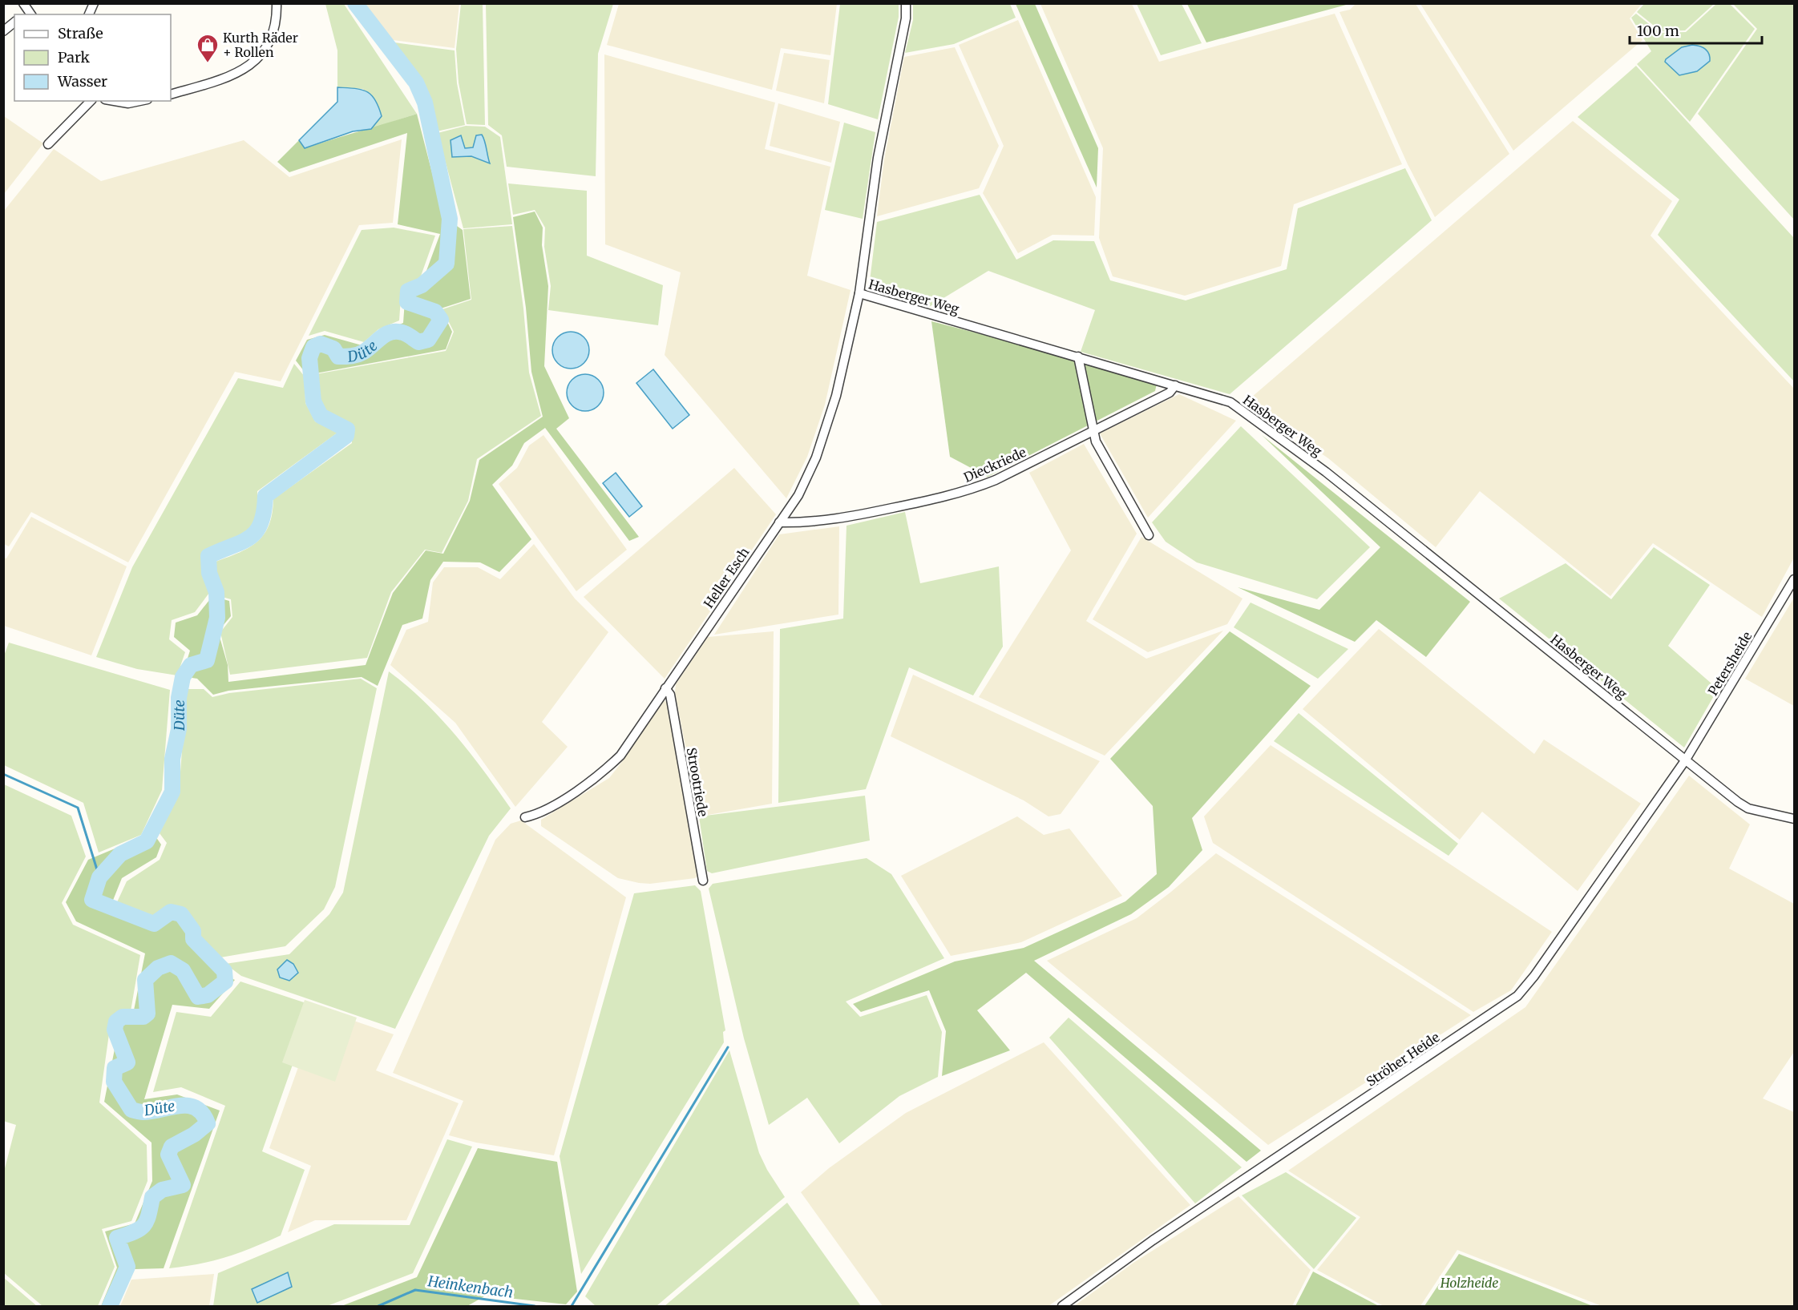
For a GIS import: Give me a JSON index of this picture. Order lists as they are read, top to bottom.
{
  "streets": {
    "street": [
      "Hasberger Weg",
      "Dieckriede",
      "Heller Esch",
      "Petersheide",
      "Strootriede",
      "Ströher Heide"
    ]
  },
  "crossings": [
    ["Hasberger Weg", "Dieckriede"],
    ["Hasberger Weg", "Heller Esch"],
    ["Hasberger Weg", "Petersheide"],
    ["Hasberger Weg", "Ströher Heide"],
    ["Dieckriede", "Heller Esch"],
    ["Heller Esch", "Strootriede"],
    ["Petersheide", "Ströher Heide"]
  ],
  "water": ["Düte", "Heinkenbach"],
  "parks": ["Holzheide"],
  "places": {
    "shop": ["Kurth Räder + Rollen"]
  },
  "legend": ["Straße", "Park", "Wasser"],
  "scale_bar": "100 m"
}
